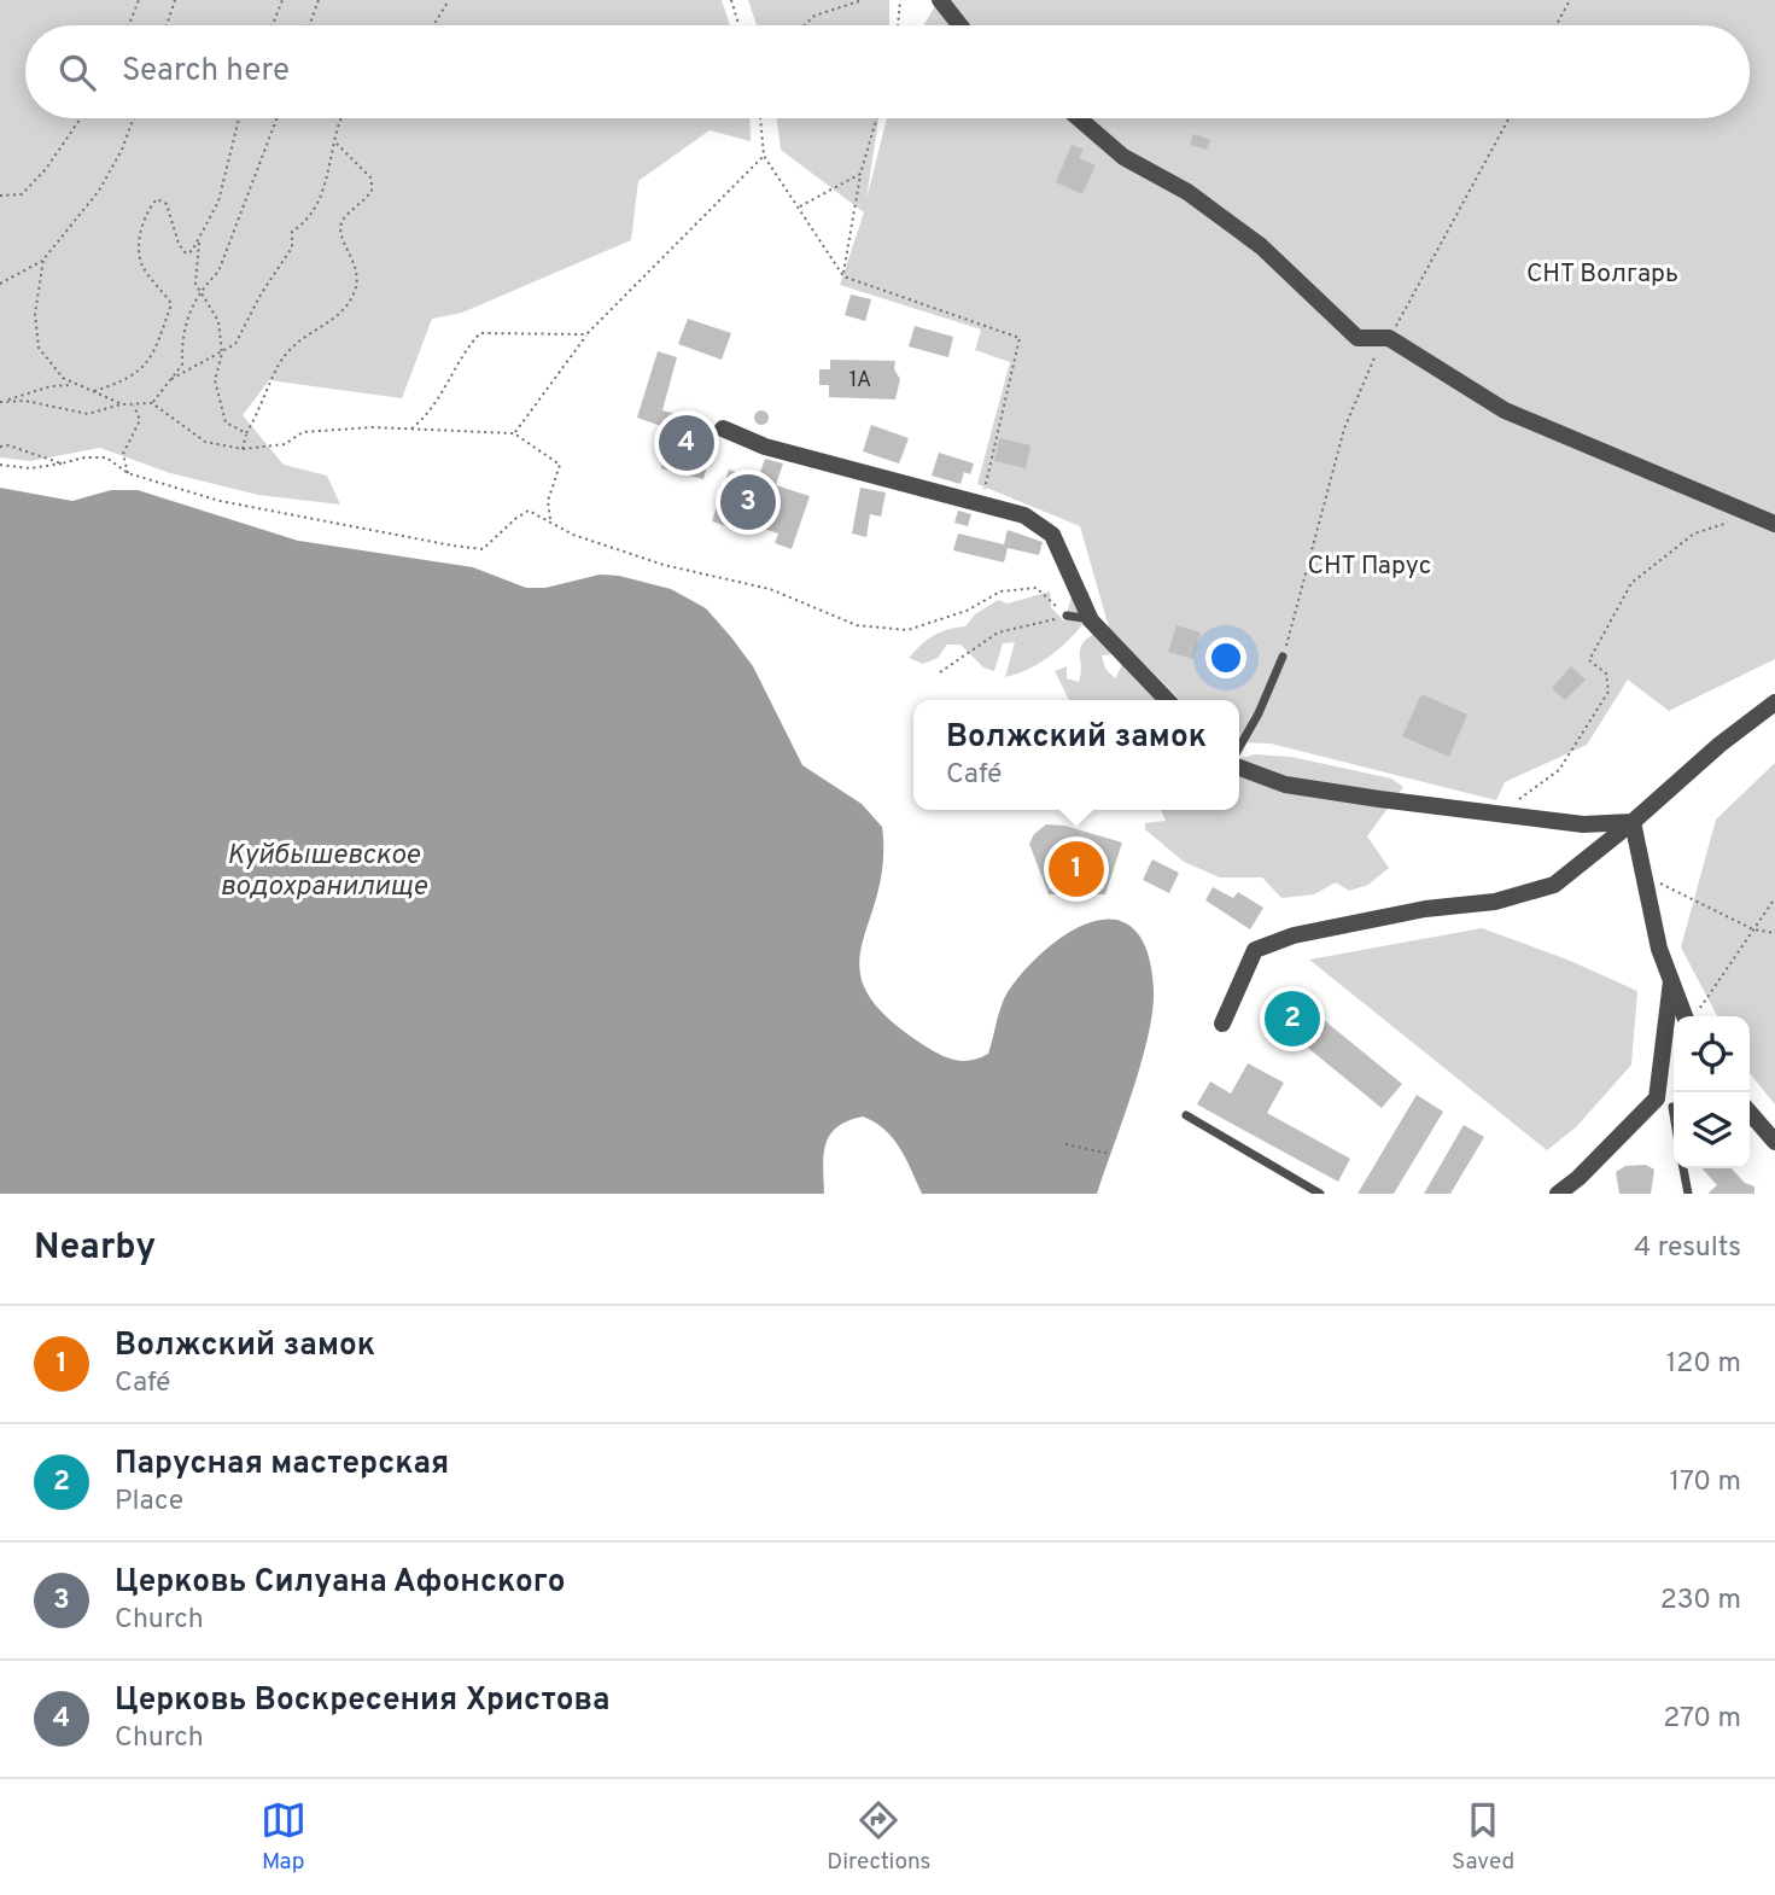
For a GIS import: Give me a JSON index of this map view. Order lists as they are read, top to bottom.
{
  "water": ["Куйбышевское водохранилище"],
  "parks": ["СНТ Волгарь", "СНТ Парус"],
  "house_numbers": ["1А"],
  "page": {
    "search": "Search here",
    "pins": [
      "4",
      "3",
      "1",
      "2"
    ],
    "popup": ["Волжский замок", "Café"],
    "heading": ["Nearby", "4 results"],
    "list": [
      {
        "mark": "1",
        "name": "Волжский замок",
        "note": "Café",
        "value": "120 m"
      },
      {
        "mark": "2",
        "name": "Парусная мастерская",
        "note": "Place",
        "value": "170 m"
      },
      {
        "mark": "3",
        "name": "Церковь Силуана Афонского",
        "note": "Church",
        "value": "230 m"
      },
      {
        "mark": "4",
        "name": "Церковь Воскресения Христова",
        "note": "Church",
        "value": "270 m"
      }
    ],
    "nav": ["Map", "Directions", "Saved"]
  }
}
